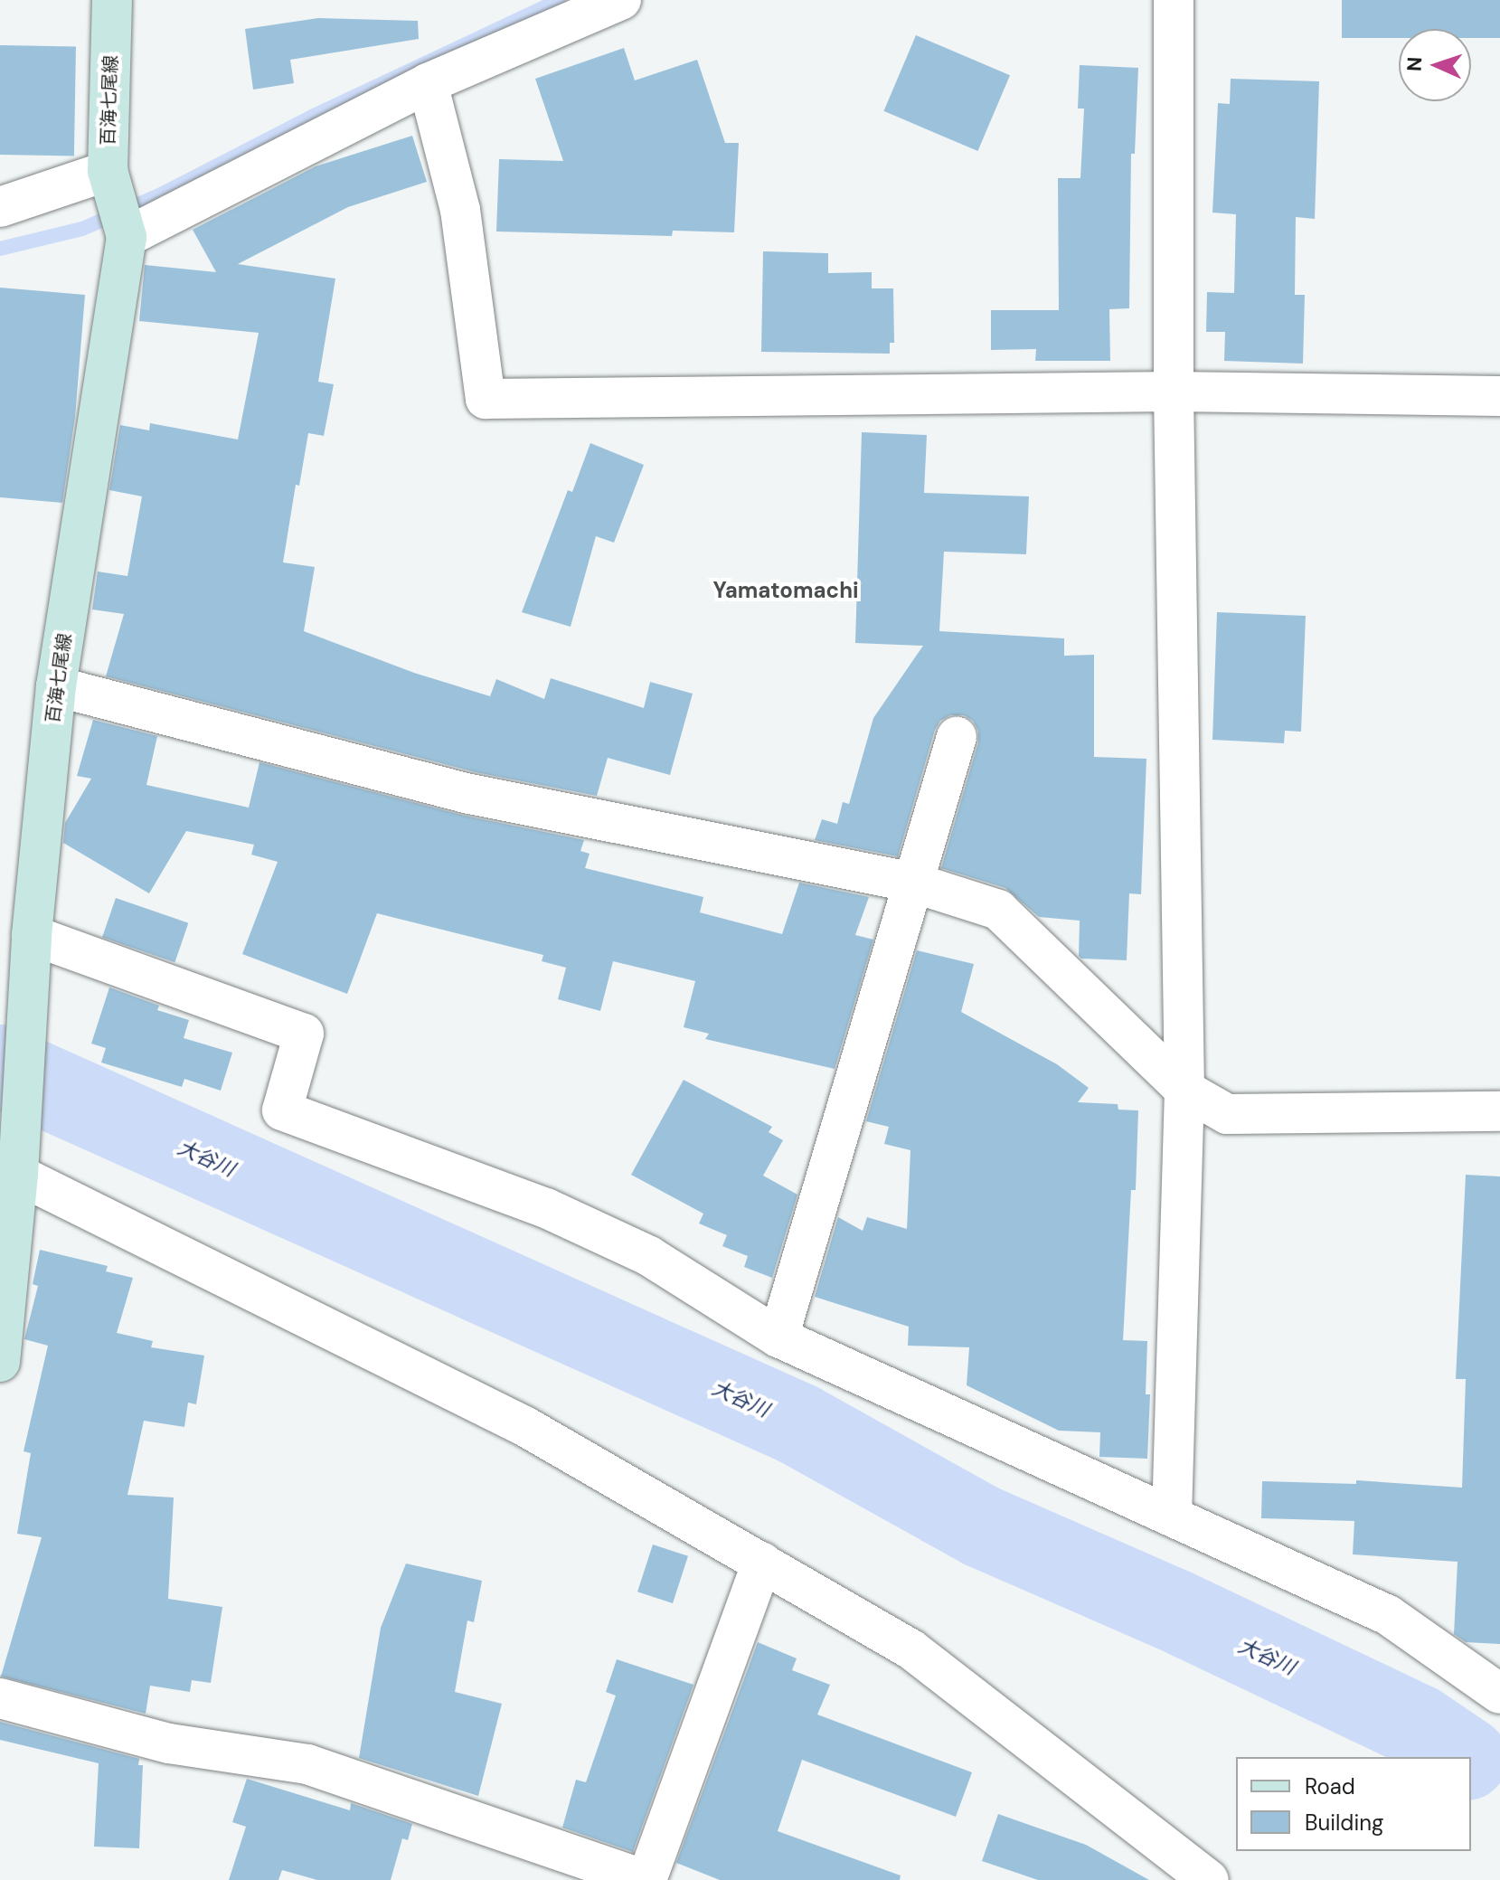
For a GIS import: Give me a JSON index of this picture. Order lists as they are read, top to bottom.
{
  "streets": {
    "main road": ["百海七尾線"]
  },
  "districts": ["Yamatomachi"],
  "water": ["大谷川"],
  "legend": ["Road", "Building"],
  "north": "left"
}
